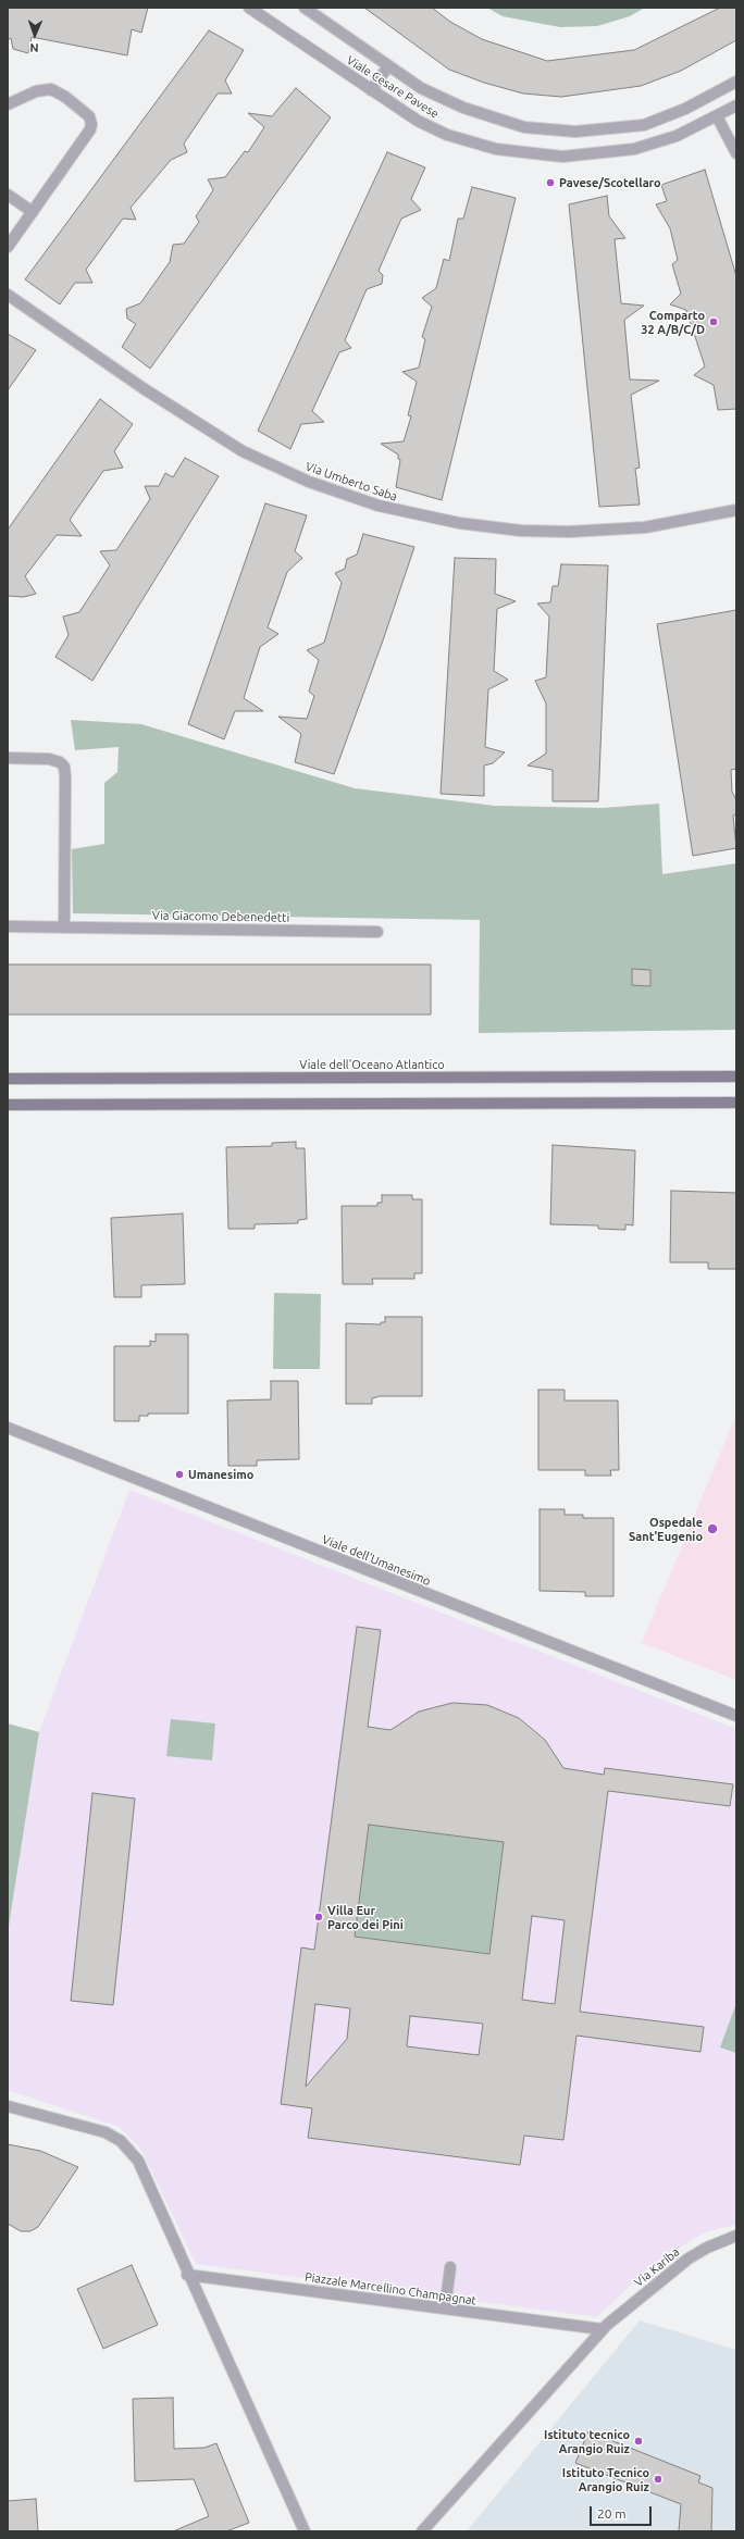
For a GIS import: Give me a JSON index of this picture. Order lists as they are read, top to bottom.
{
  "streets": {
    "main road": ["Viale dell'Oceano Atlantico"],
    "street": [
      "Viale Cesare Pavese",
      "Via Umberto Saba",
      "Via Giacomo Debenedetti",
      "Viale dell'Umanesimo",
      "Via Kariba",
      "Piazzale Marcellino Champagnat"
    ]
  },
  "crossings": [
    ["Via Kariba", "Piazzale Marcellino Champagnat"]
  ],
  "places": [
    "Pavese/Scotellaro",
    "Comparto 32 A/B/C/D",
    "Umanesimo",
    "Ospedale Sant'Eugenio",
    "Villa Eur Parco dei Pini",
    "Istituto tecnico Arangio Ruiz",
    "Istituto Tecnico Arangio Ruiz"
  ],
  "scale_bar": "20 m",
  "north": "bottom"
}
